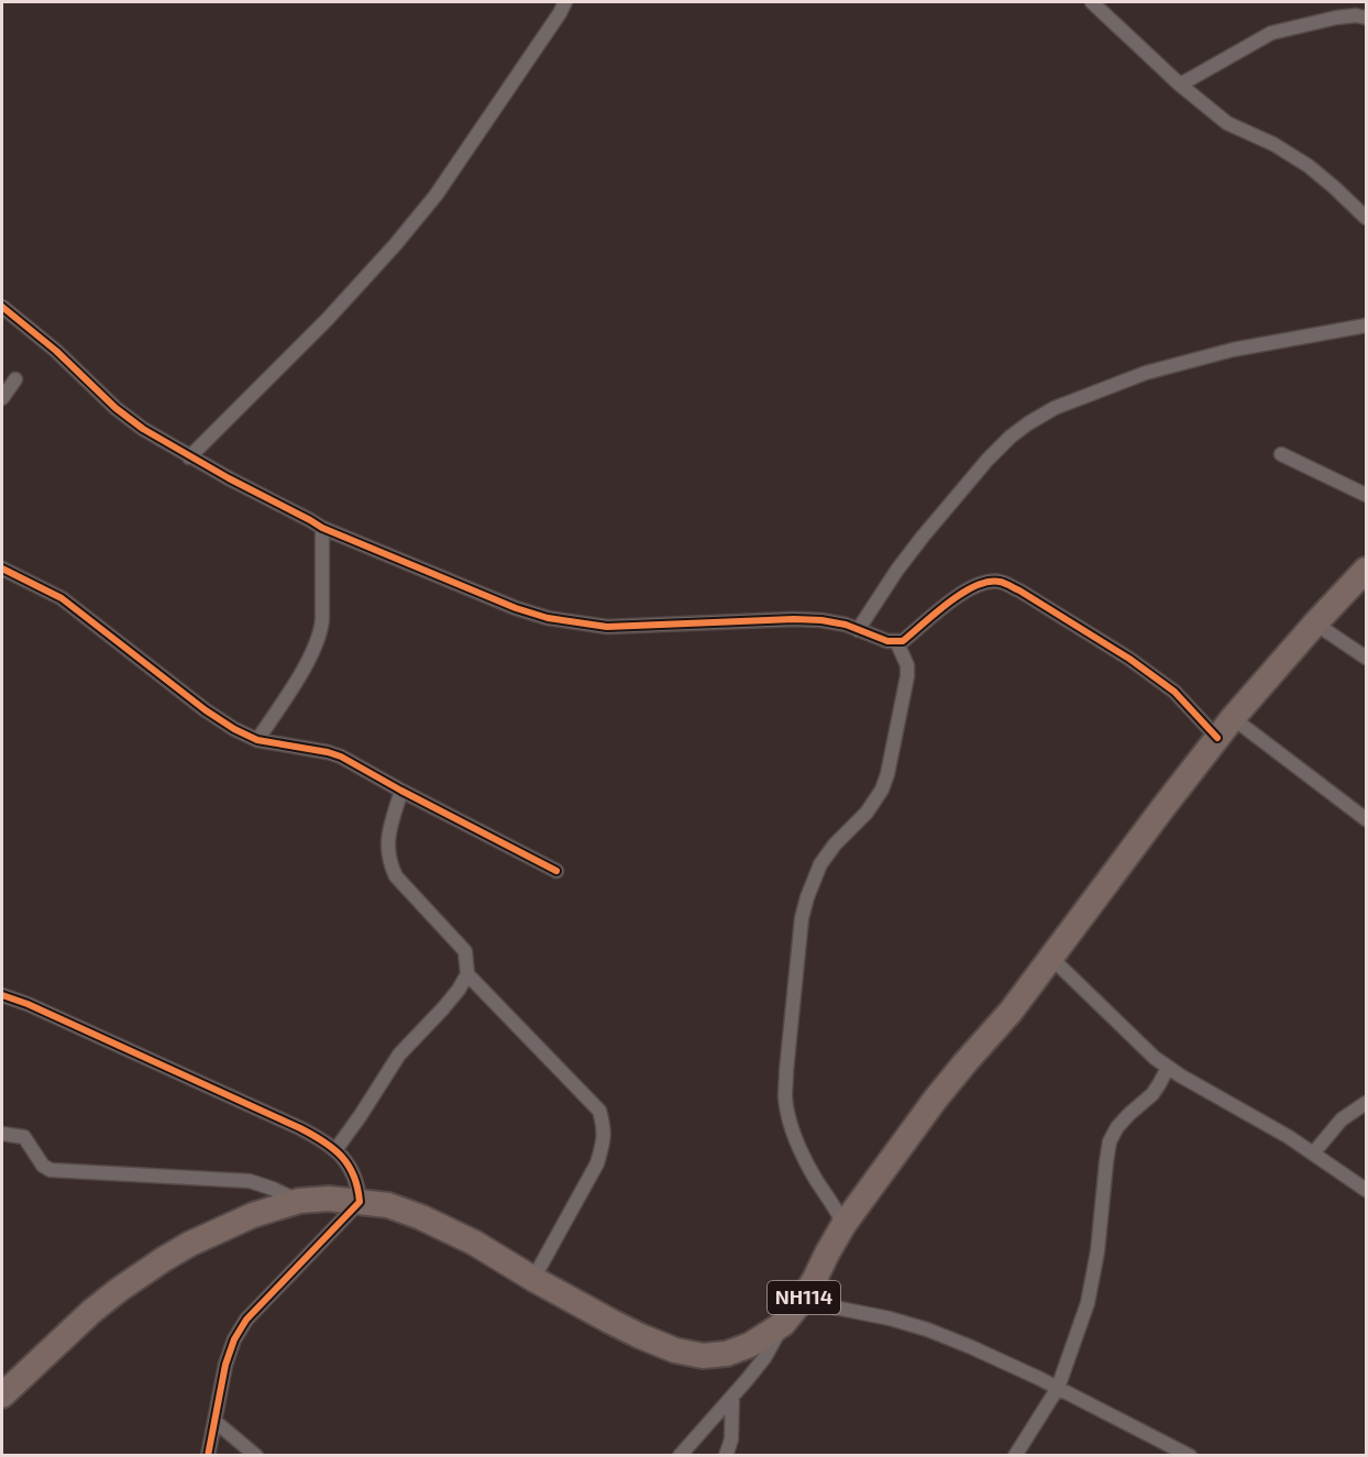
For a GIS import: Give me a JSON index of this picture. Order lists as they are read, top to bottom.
{
  "streets": {
    "highway": ["NH114"]
  }
}
